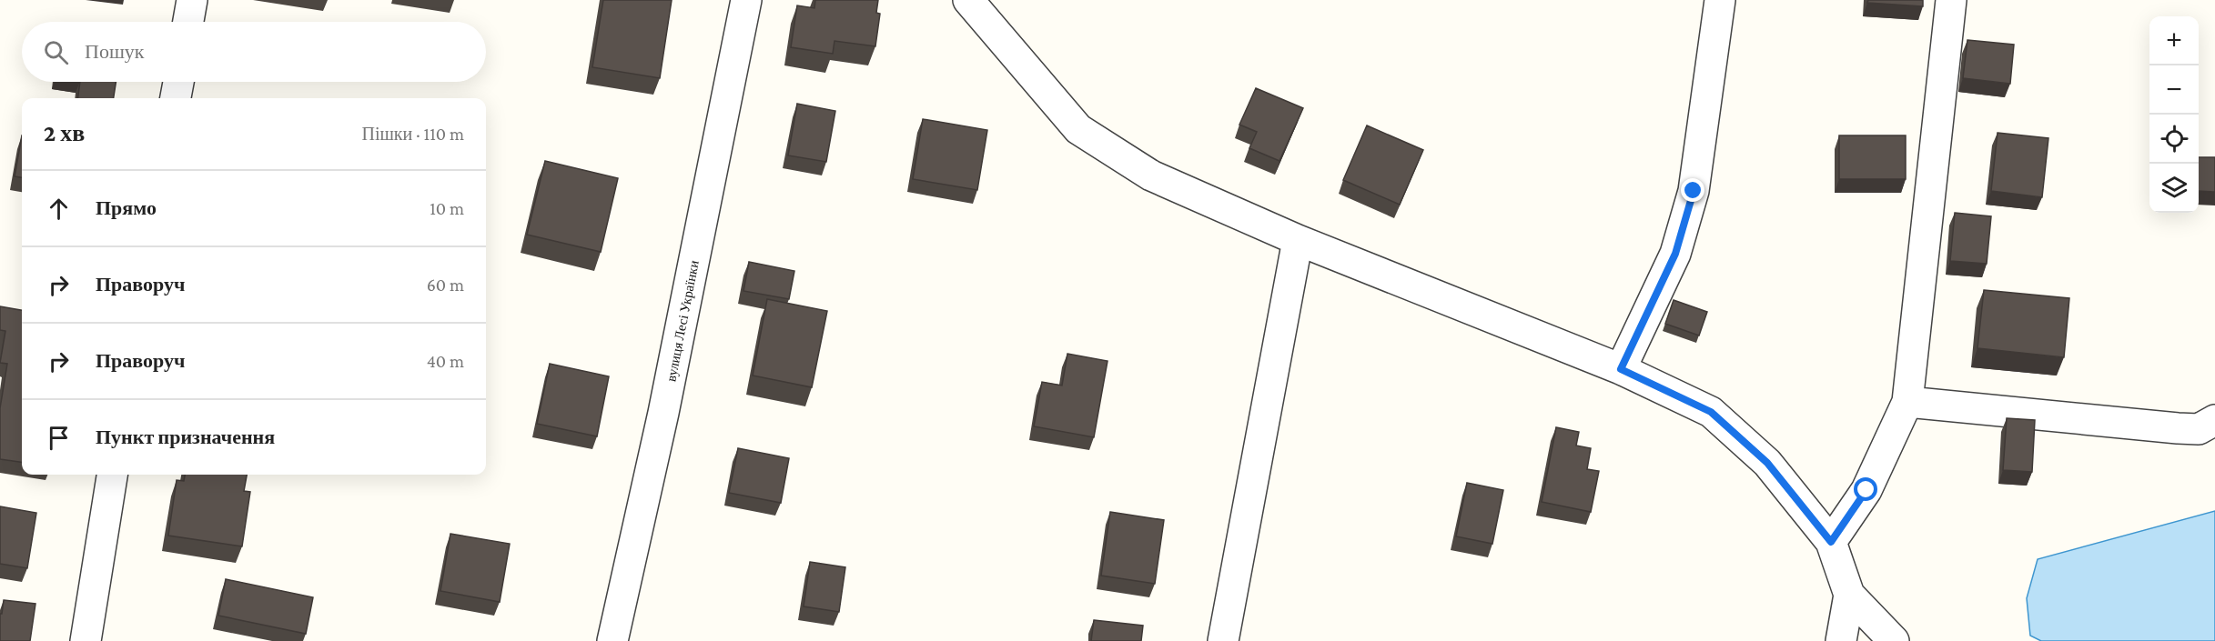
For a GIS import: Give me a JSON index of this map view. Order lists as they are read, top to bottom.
{
  "streets": {
    "street": ["вулиця Лесі Українки"]
  },
  "page": {
    "map_buttons": ["+", "−"],
    "search": "Пошук",
    "heading": ["2 хв", "Пішки · 110 m"],
    "list": [
      ["Прямо", "10 m"],
      ["Праворуч", "60 m"],
      ["Праворуч", "40 m"],
      "Пункт призначення"
    ]
  }
}
